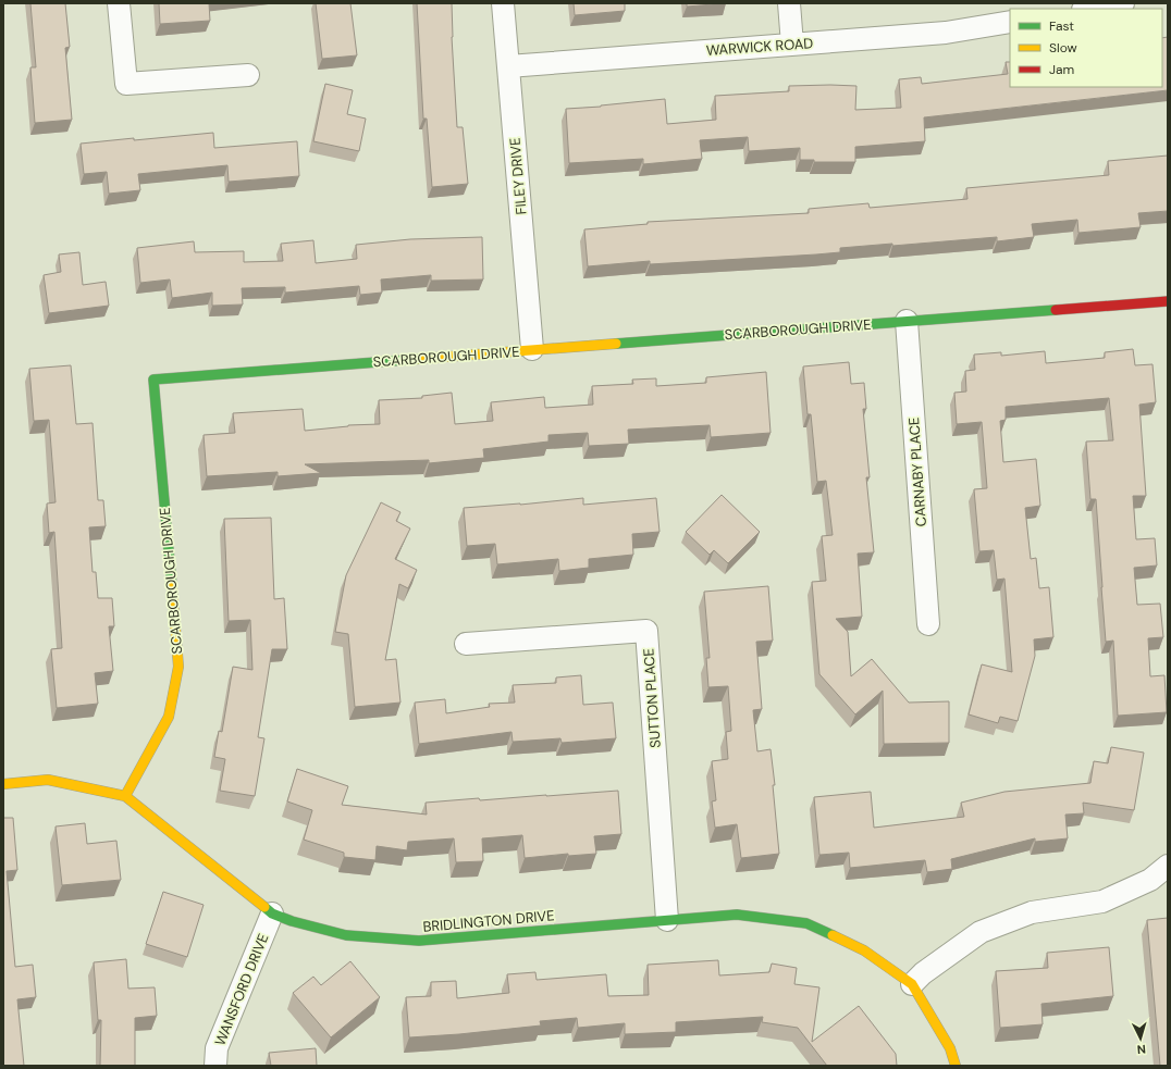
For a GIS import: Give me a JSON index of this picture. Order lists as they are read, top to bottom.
{
  "streets": {
    "street": [
      "WARWICK ROAD",
      "FILEY DRIVE",
      "SCARBOROUGH DRIVE",
      "CARNABY PLACE",
      "SUTTON PLACE",
      "BRIDLINGTON DRIVE",
      "WANSFORD DRIVE"
    ]
  },
  "crossings": [
    ["WARWICK ROAD", "FILEY DRIVE"],
    ["FILEY DRIVE", "SCARBOROUGH DRIVE"],
    ["SCARBOROUGH DRIVE", "CARNABY PLACE"],
    ["SCARBOROUGH DRIVE", "BRIDLINGTON DRIVE"],
    ["SUTTON PLACE", "BRIDLINGTON DRIVE"],
    ["BRIDLINGTON DRIVE", "WANSFORD DRIVE"]
  ],
  "legend": ["Fast", "Slow", "Jam"],
  "north": "bottom"
}
